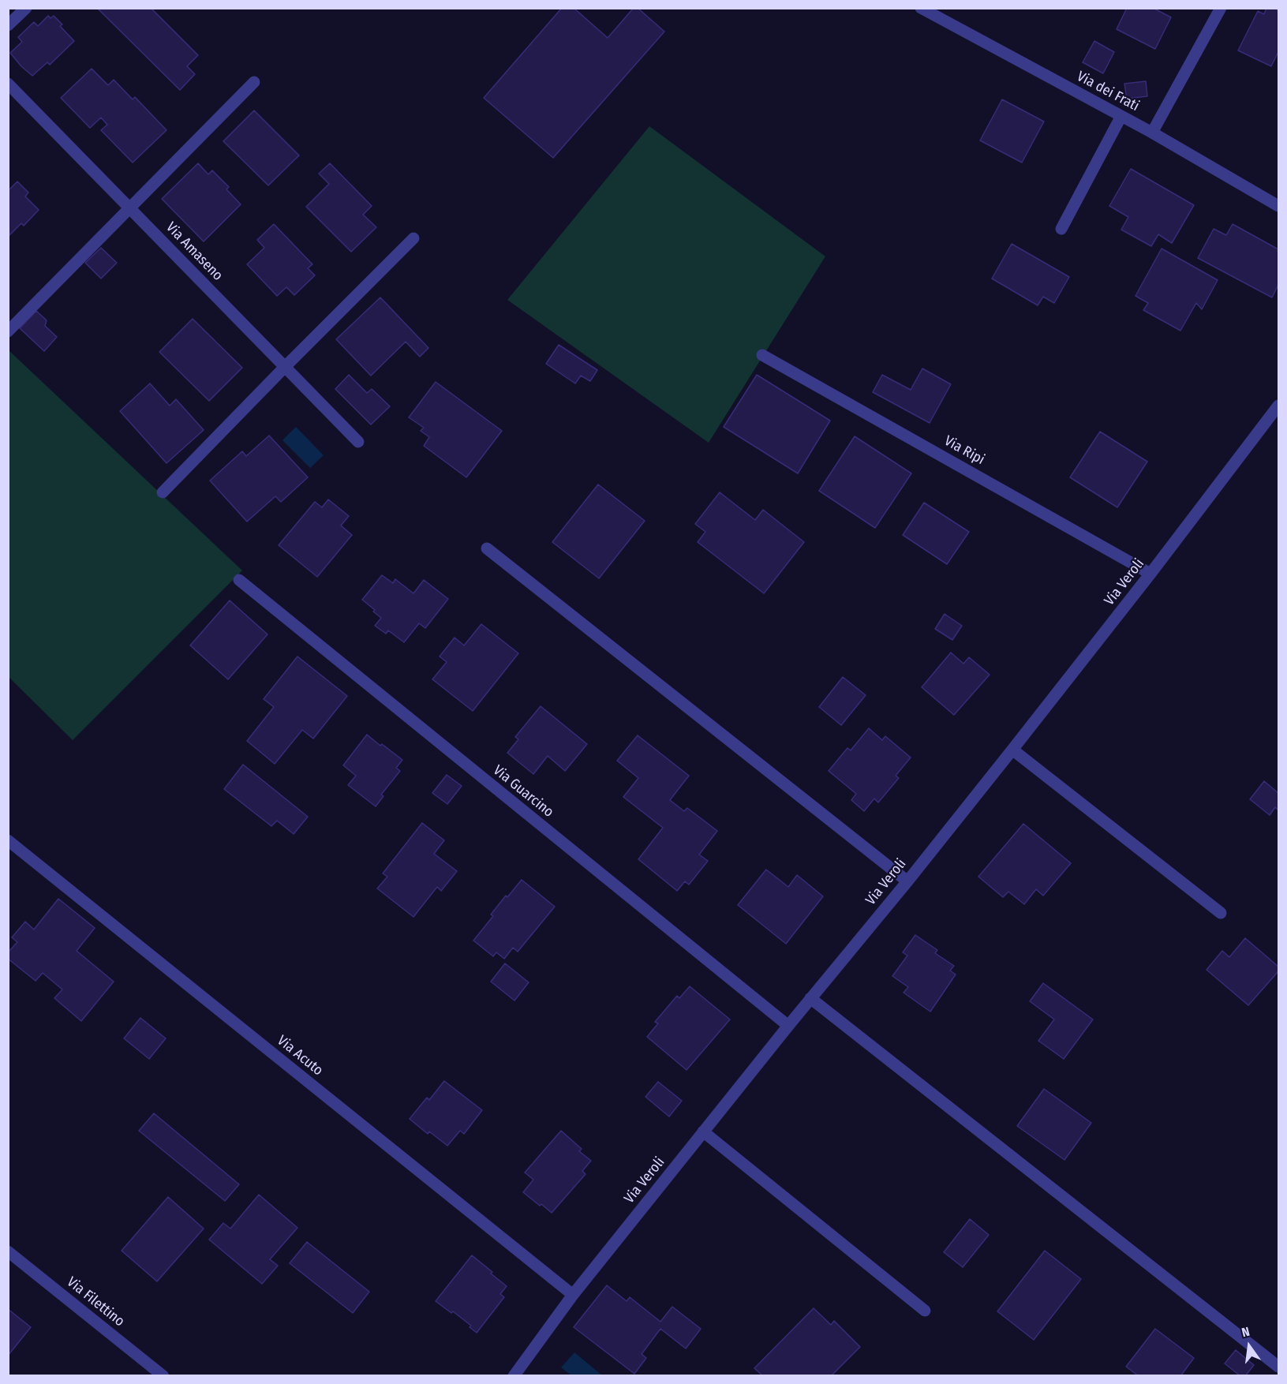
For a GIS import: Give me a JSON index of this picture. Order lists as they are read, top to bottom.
{
  "streets": {
    "street": [
      "Via dei Frati",
      "Via Amaseno",
      "Via Ripi",
      "Via Veroli",
      "Via Guarcino",
      "Via Acuto",
      "Via Filettino"
    ]
  },
  "crossings": [
    ["Via Ripi", "Via Veroli"],
    ["Via Veroli", "Via Guarcino"],
    ["Via Veroli", "Via Acuto"]
  ],
  "north": "top"
}
